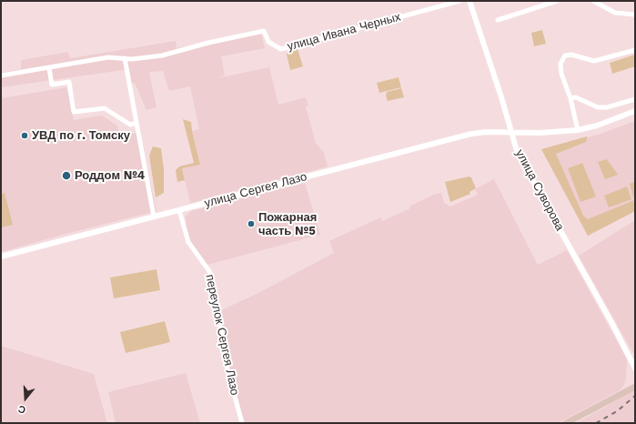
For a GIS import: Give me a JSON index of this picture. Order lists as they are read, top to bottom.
{
  "streets": {
    "street": [
      "улица Ивана Черных",
      "улица Сергея Лазо",
      "улица Суворова",
      "переулок Сергея Лазо"
    ]
  },
  "crossings": [
    ["улица Сергея Лазо", "улица Суворова"],
    ["улица Сергея Лазо", "переулок Сергея Лазо"]
  ],
  "places": ["УВД по г. Томску", "Роддом №4", "Пожарная часть №5"],
  "north": "bottom"
}
